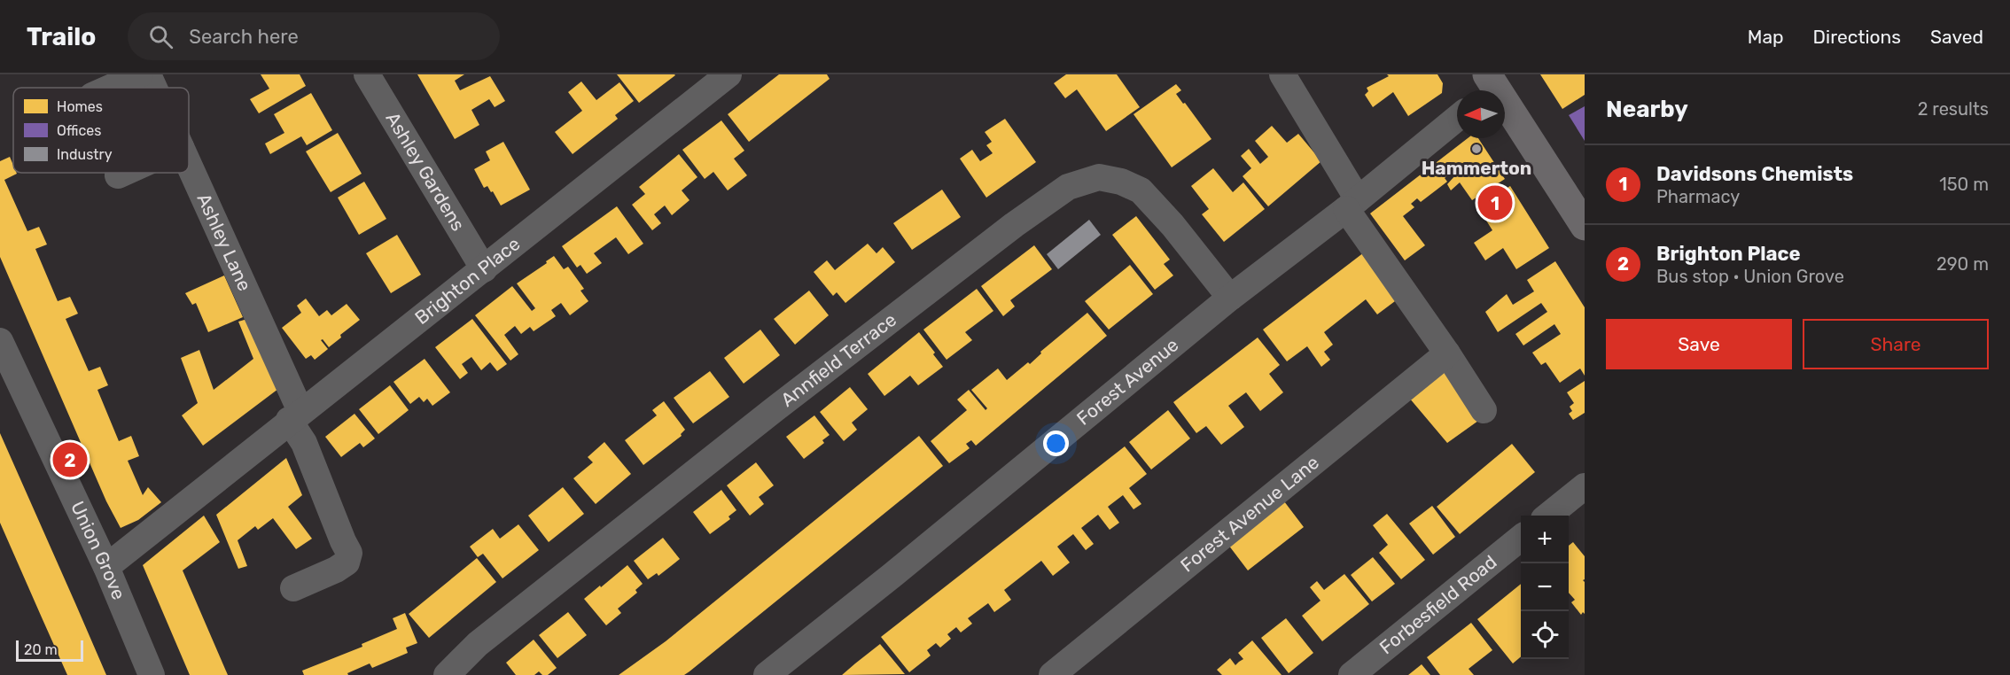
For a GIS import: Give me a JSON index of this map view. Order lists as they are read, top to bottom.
{
  "streets": {
    "street": [
      "Ashley Gardens",
      "Ashley Lane",
      "Brighton Place",
      "Annfield Terrace",
      "Forest Avenue",
      "Forest Avenue Lane",
      "Union Grove",
      "Forbesfield Road"
    ]
  },
  "crossings": [
    ["Ashley Gardens", "Brighton Place"],
    ["Ashley Lane", "Brighton Place"],
    ["Brighton Place", "Union Grove"],
    ["Annfield Terrace", "Forest Avenue"]
  ],
  "places": ["Hammerton"],
  "legend": ["Homes", "Offices", "Industry"],
  "scale_bar": "20 m",
  "north": "left",
  "page": {
    "header": "Trailo",
    "search": "Search here",
    "nav": ["Map", "Directions", "Saved"],
    "heading": ["Nearby", "2 results"],
    "list": [
      {
        "mark": "1",
        "name": "Davidsons Chemists",
        "note": "Pharmacy",
        "value": "150 m"
      },
      {
        "mark": "2",
        "name": "Brighton Place",
        "note": "Bus stop · Union Grove",
        "value": "290 m"
      }
    ],
    "pins": ["1", "2"],
    "buttons": ["Save", "Share"],
    "map_buttons": ["+", "−"],
    "scale": "20 m"
  }
}
